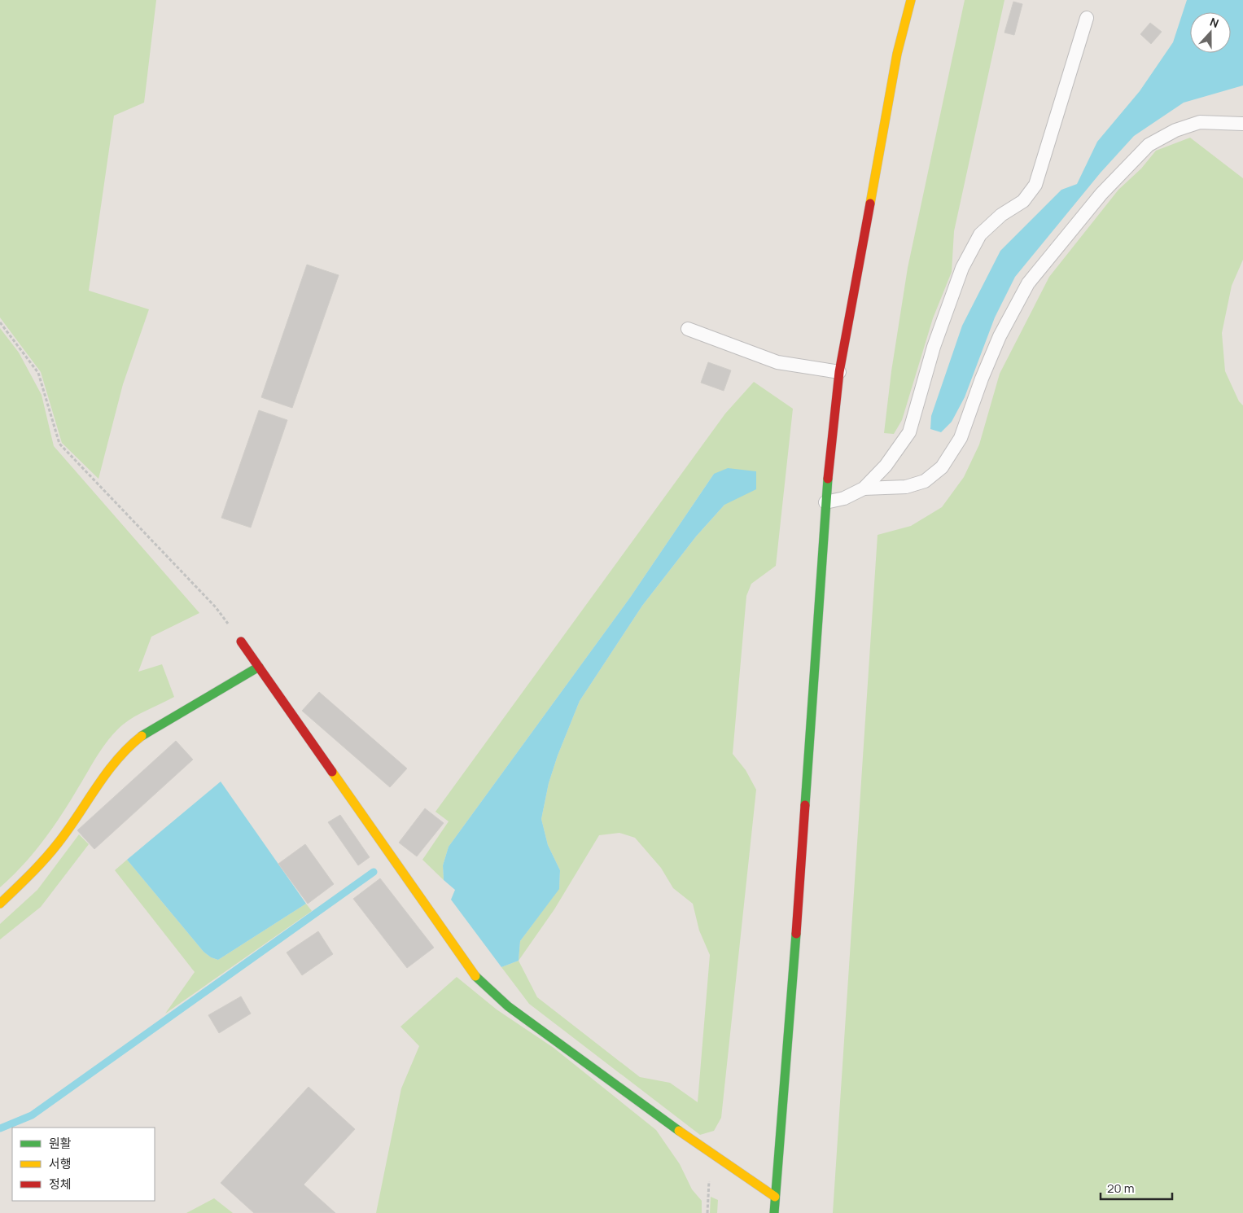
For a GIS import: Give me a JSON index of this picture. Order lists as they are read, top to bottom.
{
  "legend": ["원활", "서행", "정체"],
  "scale_bar": "20 m",
  "north": "top"
}
